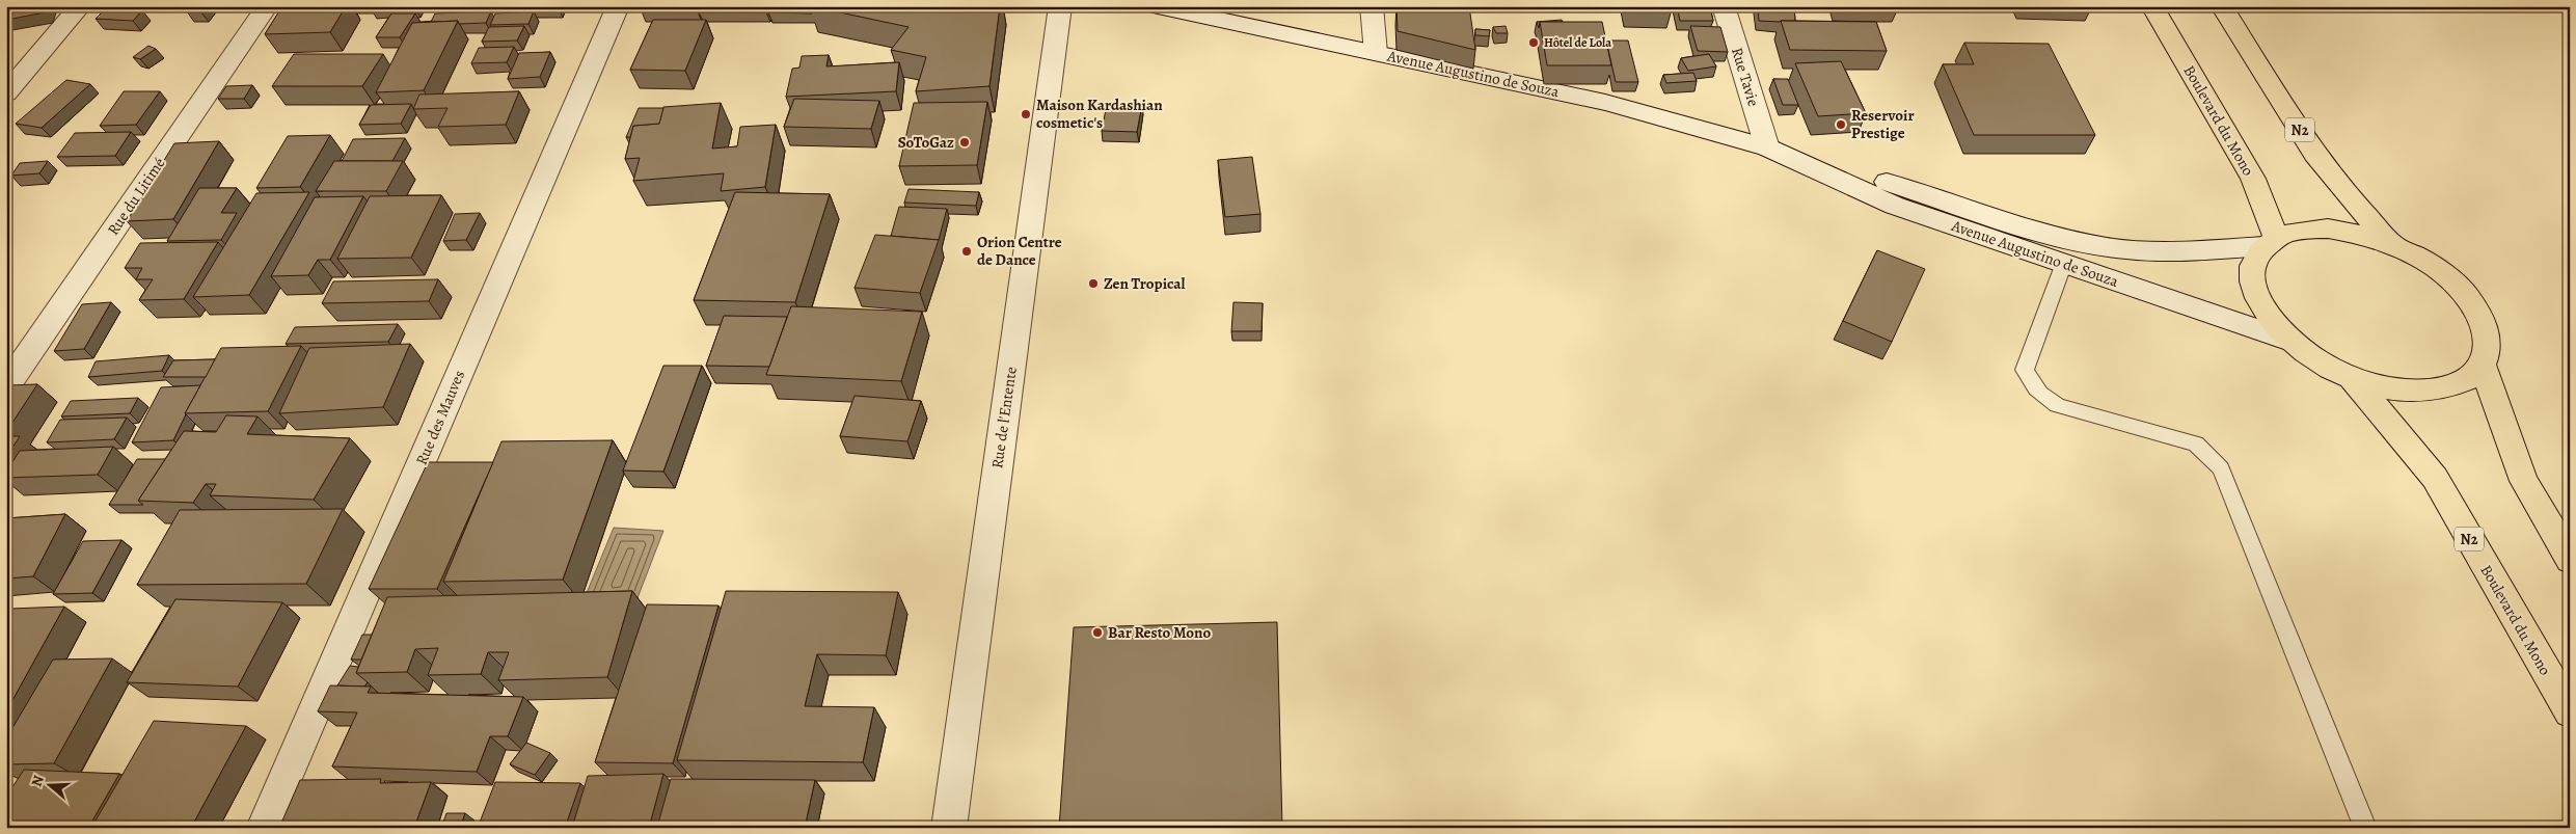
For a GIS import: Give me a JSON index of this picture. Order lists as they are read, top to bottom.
{
  "streets": {
    "highway": ["Boulevard du Mono", "N2"],
    "street": [
      "Avenue Augustino de Souza",
      "Rue Tavie",
      "Rue du Litimé",
      "Rue des Mauves",
      "Rue de l'Entente"
    ]
  },
  "crossings": [
    ["Avenue Augustino de Souza", "Rue Tavie"],
    ["Avenue Augustino de Souza", "Boulevard du Mono"],
    ["Avenue Augustino de Souza", "N2"],
    ["Boulevard du Mono", "N2"]
  ],
  "places": [
    "Hôtel de Lola",
    "Maison Kardashian cosmetic's",
    "Reservoir Prestige",
    "SoToGaz",
    "Orion Centre de Dance",
    "Zen Tropical",
    "Bar Resto Mono"
  ],
  "north": "left"
}
